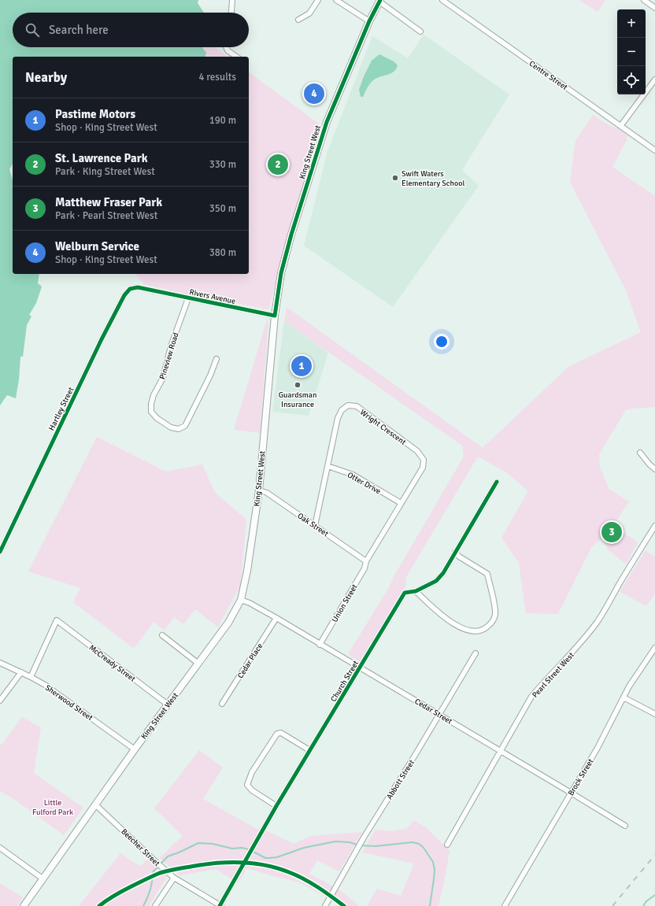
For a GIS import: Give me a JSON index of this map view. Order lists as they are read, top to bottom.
{
  "streets": {
    "main road": ["King Street West"],
    "street": [
      "Centre Street",
      "Rivers Avenue",
      "Pineview Road",
      "Hartley Street",
      "Wright Crescent",
      "Otter Drive",
      "Oak Street",
      "Union Street",
      "Cedar Place",
      "McCready Street",
      "Pearl Street West",
      "Church Street",
      "Sherwood Street",
      "Cedar Street",
      "Brock Street",
      "Abbott Street",
      "Beecher Street"
    ]
  },
  "crossings": [
    ["King Street West", "Rivers Avenue"],
    ["King Street West", "Oak Street"],
    ["King Street West", "McCready Street"],
    ["King Street West", "Sherwood Street"],
    ["King Street West", "Cedar Street"],
    ["King Street West", "Beecher Street"],
    ["Rivers Avenue", "Pineview Road"],
    ["Rivers Avenue", "Hartley Street"],
    ["Wright Crescent", "Otter Drive"],
    ["Wright Crescent", "Oak Street"],
    ["Wright Crescent", "Union Street"],
    ["Oak Street", "Union Street"],
    ["Union Street", "Cedar Street"],
    ["Cedar Place", "Cedar Street"],
    ["McCready Street", "Sherwood Street"],
    ["Pearl Street West", "Cedar Street"],
    ["Church Street", "Cedar Street"],
    ["Church Street", "Beecher Street"],
    ["Cedar Street", "Brock Street"],
    ["Cedar Street", "Abbott Street"]
  ],
  "parks": ["Little Fulford Park"],
  "places": ["Swift Waters Elementary School", "Guardsman Insurance"],
  "page": {
    "map_buttons": ["+", "−"],
    "search": "Search here",
    "heading": ["Nearby", "4 results"],
    "pins": [
      "4",
      "2",
      "1",
      "3"
    ],
    "list": [
      {
        "mark": "1",
        "name": "Pastime Motors",
        "note": "Shop · King Street West",
        "value": "190 m"
      },
      {
        "mark": "2",
        "name": "St. Lawrence Park",
        "note": "Park · King Street West",
        "value": "330 m"
      },
      {
        "mark": "3",
        "name": "Matthew Fraser Park",
        "note": "Park · Pearl Street West",
        "value": "350 m"
      },
      {
        "mark": "4",
        "name": "Welburn Service",
        "note": "Shop · King Street West",
        "value": "380 m"
      }
    ]
  }
}
